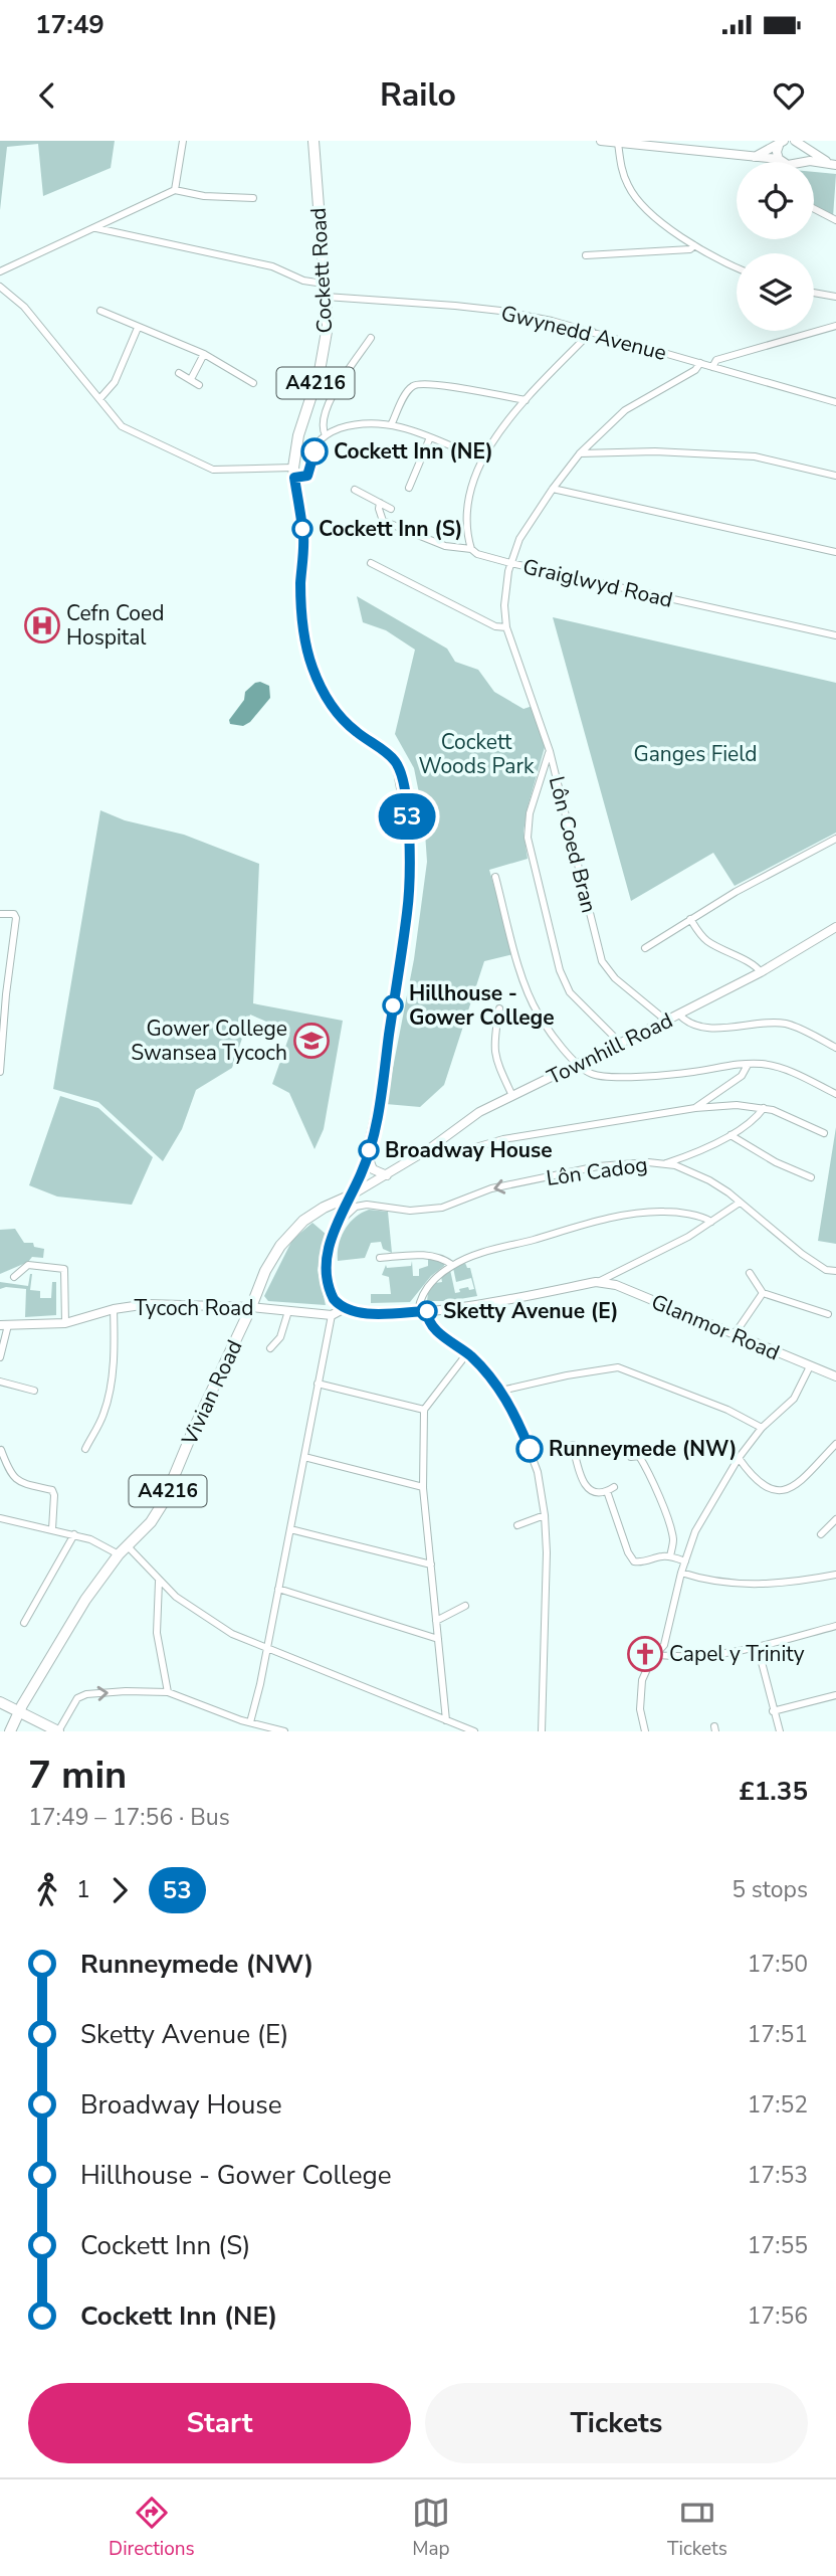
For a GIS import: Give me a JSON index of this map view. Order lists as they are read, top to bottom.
{
  "streets": {
    "main road": ["Cockett Road", "A4216", "Vivian Road"],
    "street": [
      "Gwynedd Avenue",
      "Graiglwyd Road",
      "Lôn Coed Bran",
      "Townhill Road",
      "Lôn Cadog",
      "Tycoch Road",
      "Glanmor Road"
    ]
  },
  "crossings": [
    ["Cockett Road", "Gwynedd Avenue"],
    ["Cockett Road", "A4216"],
    ["Cockett Road", "Townhill Road"],
    ["Cockett Road", "Vivian Road"],
    ["Gwynedd Avenue", "Lôn Coed Bran"],
    ["A4216", "Vivian Road"],
    ["Graiglwyd Road", "Lôn Coed Bran"],
    ["Lôn Coed Bran", "Townhill Road"],
    ["Townhill Road", "Vivian Road"],
    ["Tycoch Road", "Vivian Road"]
  ],
  "parks": ["Cockett Woods Park", "Ganges Field"],
  "places": {
    "other": [
      "Cockett Inn (NE)",
      "Cockett Inn (S)",
      "Hillhouse - Gower College",
      "Broadway House",
      "Sketty Avenue (E)",
      "Runneymede (NW)"
    ],
    "hospital": ["Cefn Coed Hospital"],
    "school or university": ["Gower College Swansea Tycoch"],
    "church": ["Capel y Trinity"]
  },
  "lines": ["bus line 53"],
  "page": {
    "status": "17:49",
    "header": "Railo",
    "on_map": "53",
    "heading": ["7 min", "17:49 – 17:56 · Bus", "£1.35"],
    "legs": ["1", "53", "5 stops"],
    "list": [
      {
        "name": "Runneymede (NW)",
        "value": "17:50"
      },
      {
        "name": "Sketty Avenue (E)",
        "value": "17:51"
      },
      {
        "name": "Broadway House",
        "value": "17:52"
      },
      {
        "name": "Hillhouse - Gower College",
        "value": "17:53"
      },
      {
        "name": "Cockett Inn (S)",
        "value": "17:55"
      },
      {
        "name": "Cockett Inn (NE)",
        "value": "17:56"
      }
    ],
    "buttons": ["Start", "Tickets"],
    "tabs": ["Directions", "Map", "Tickets"]
  }
}
